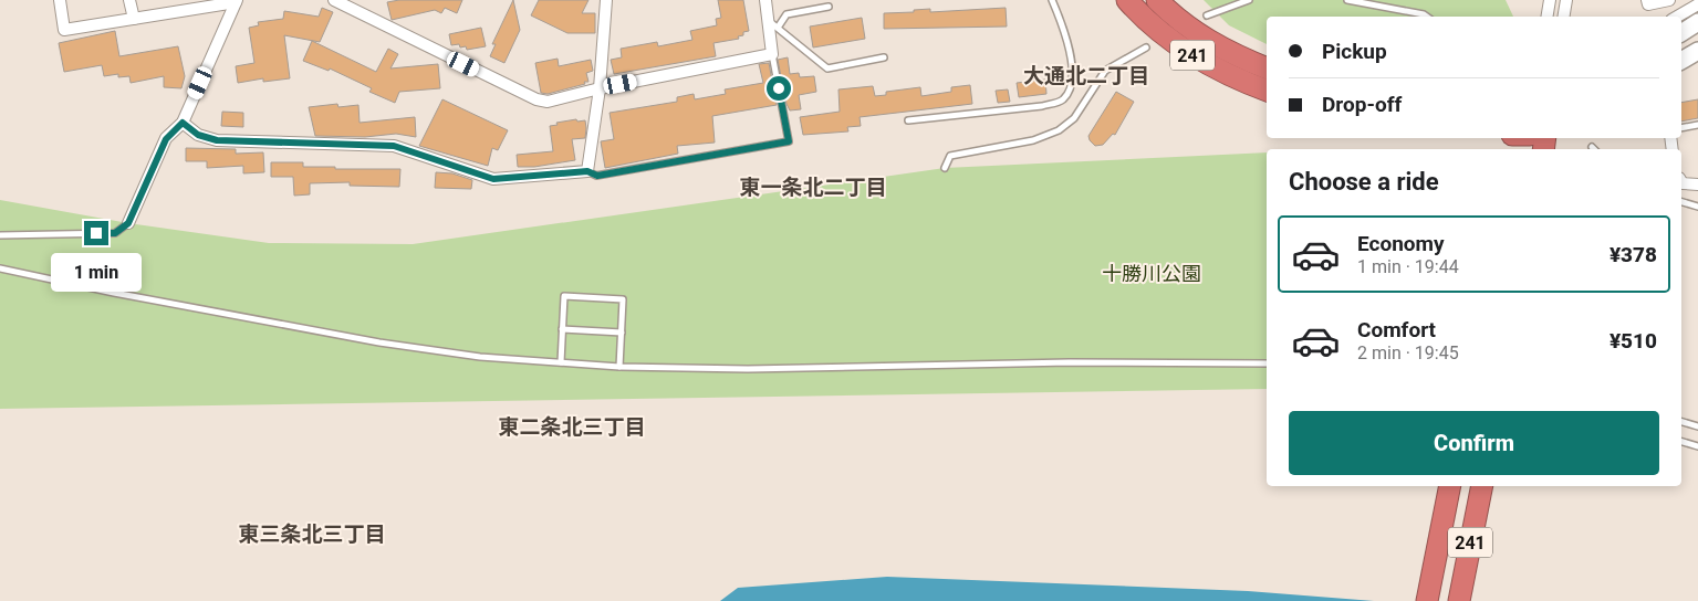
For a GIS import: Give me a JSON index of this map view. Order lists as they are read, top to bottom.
{
  "streets": {
    "highway": ["241"]
  },
  "districts": [
    "大通北二丁目",
    "東一条北二丁目",
    "東二条北三丁目",
    "東三条北三丁目"
  ],
  "parks": ["十勝川公園"],
  "page": {
    "banner": ["Pickup", "Drop-off"],
    "heading": "Choose a ride",
    "list": [
      {
        "name": "Economy",
        "note": "1 min · 19:44",
        "value": "¥378"
      },
      {
        "name": "Comfort",
        "note": "2 min · 19:45",
        "value": "¥510"
      }
    ],
    "bubble": "1 min",
    "buttons": "Confirm"
  }
}
